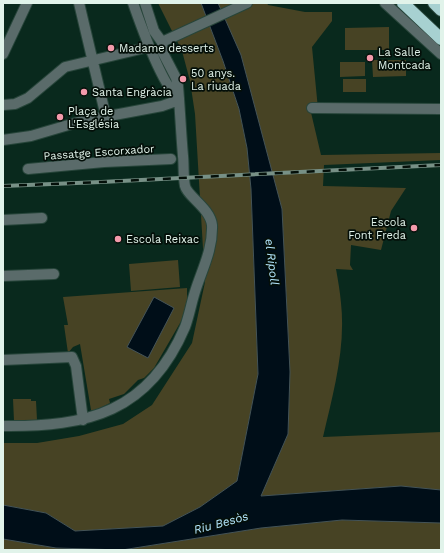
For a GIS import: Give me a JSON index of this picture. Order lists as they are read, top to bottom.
{
  "streets": {
    "street": ["Passatge Escorxador"]
  },
  "water": ["el Ripoll", "Riu Besòs"],
  "places": [
    "Madame desserts",
    "La Salle Montcada",
    "50 anys. La riuada",
    "Santa Engràcia",
    "Plaça de L'Església",
    "Escola Font Freda",
    "Escola Reixac"
  ]
}
